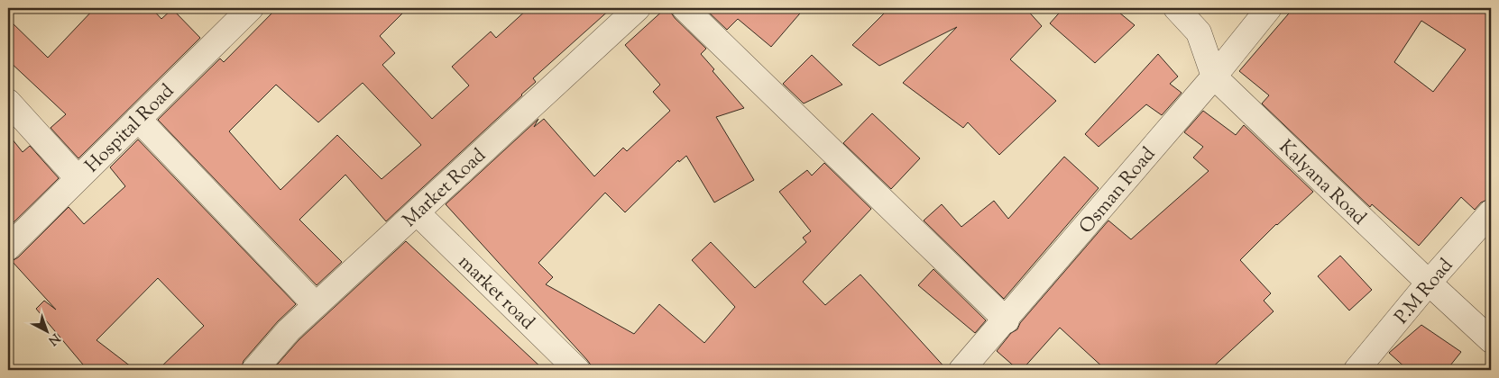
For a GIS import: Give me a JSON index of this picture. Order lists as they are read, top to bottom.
{
  "streets": {
    "street": [
      "Hospital Road",
      "Kalyana Road",
      "Market Road",
      "Osman Road",
      "P.M Road",
      "market road"
    ]
  },
  "crossings": [
    ["Kalyana Road", "Osman Road"],
    ["Kalyana Road", "P.M Road"],
    ["Market Road", "market road"]
  ],
  "north": "bottom right"
}
